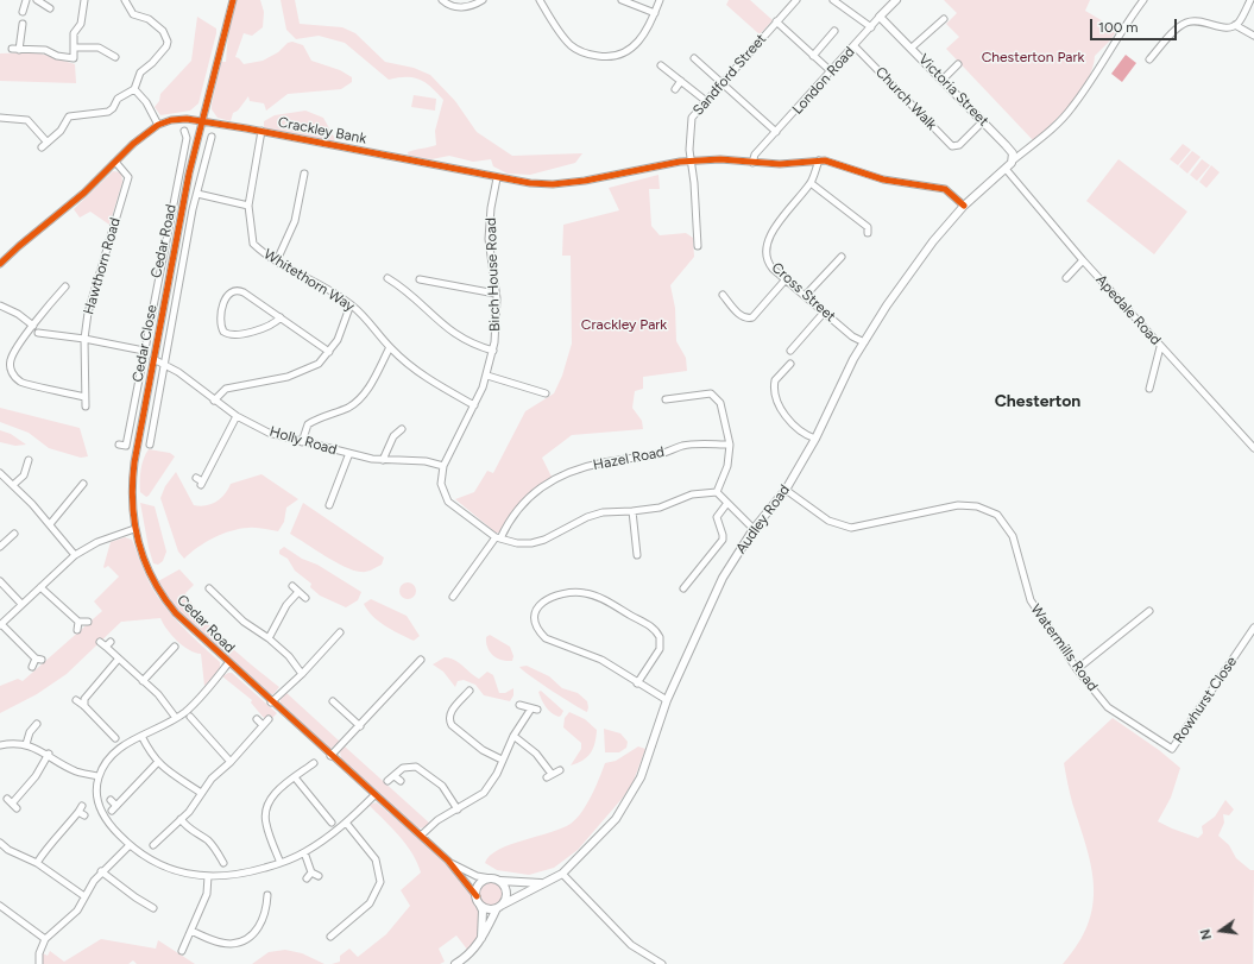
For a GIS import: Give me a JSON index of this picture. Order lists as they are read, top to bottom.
{
  "streets": {
    "main road": ["London Road", "Victoria Street", "Audley Road"],
    "street": [
      "Sandford Street",
      "Church Walk",
      "Crackley Bank",
      "Cedar Road",
      "Hawthorn Road",
      "Birch House Road",
      "Whitethorn Way",
      "Cross Street",
      "Apedale Road",
      "Cedar Close",
      "Holly Road",
      "Hazel Road",
      "Watermills Road",
      "Rowhurst Close"
    ]
  },
  "crossings": [
    ["Sandford Street", "Crackley Bank"],
    ["London Road", "Victoria Street"],
    ["London Road", "Church Walk"],
    ["London Road", "Crackley Bank"],
    ["Victoria Street", "Church Walk"],
    ["Crackley Bank", "Cedar Road"],
    ["Crackley Bank", "Hawthorn Road"],
    ["Crackley Bank", "Birch House Road"],
    ["Crackley Bank", "Whitethorn Way"],
    ["Crackley Bank", "Cross Street"],
    ["Crackley Bank", "Audley Road"],
    ["Cedar Road", "Cedar Close"],
    ["Cedar Road", "Holly Road"],
    ["Birch House Road", "Whitethorn Way"],
    ["Birch House Road", "Holly Road"],
    ["Birch House Road", "Hazel Road"],
    ["Cross Street", "Audley Road"],
    ["Apedale Road", "Audley Road"],
    ["Audley Road", "Watermills Road"],
    ["Watermills Road", "Rowhurst Close"]
  ],
  "districts": ["Chesterton"],
  "parks": ["Chesterton Park", "Crackley Park"],
  "scale_bar": "100 m",
  "north": "left"
}
